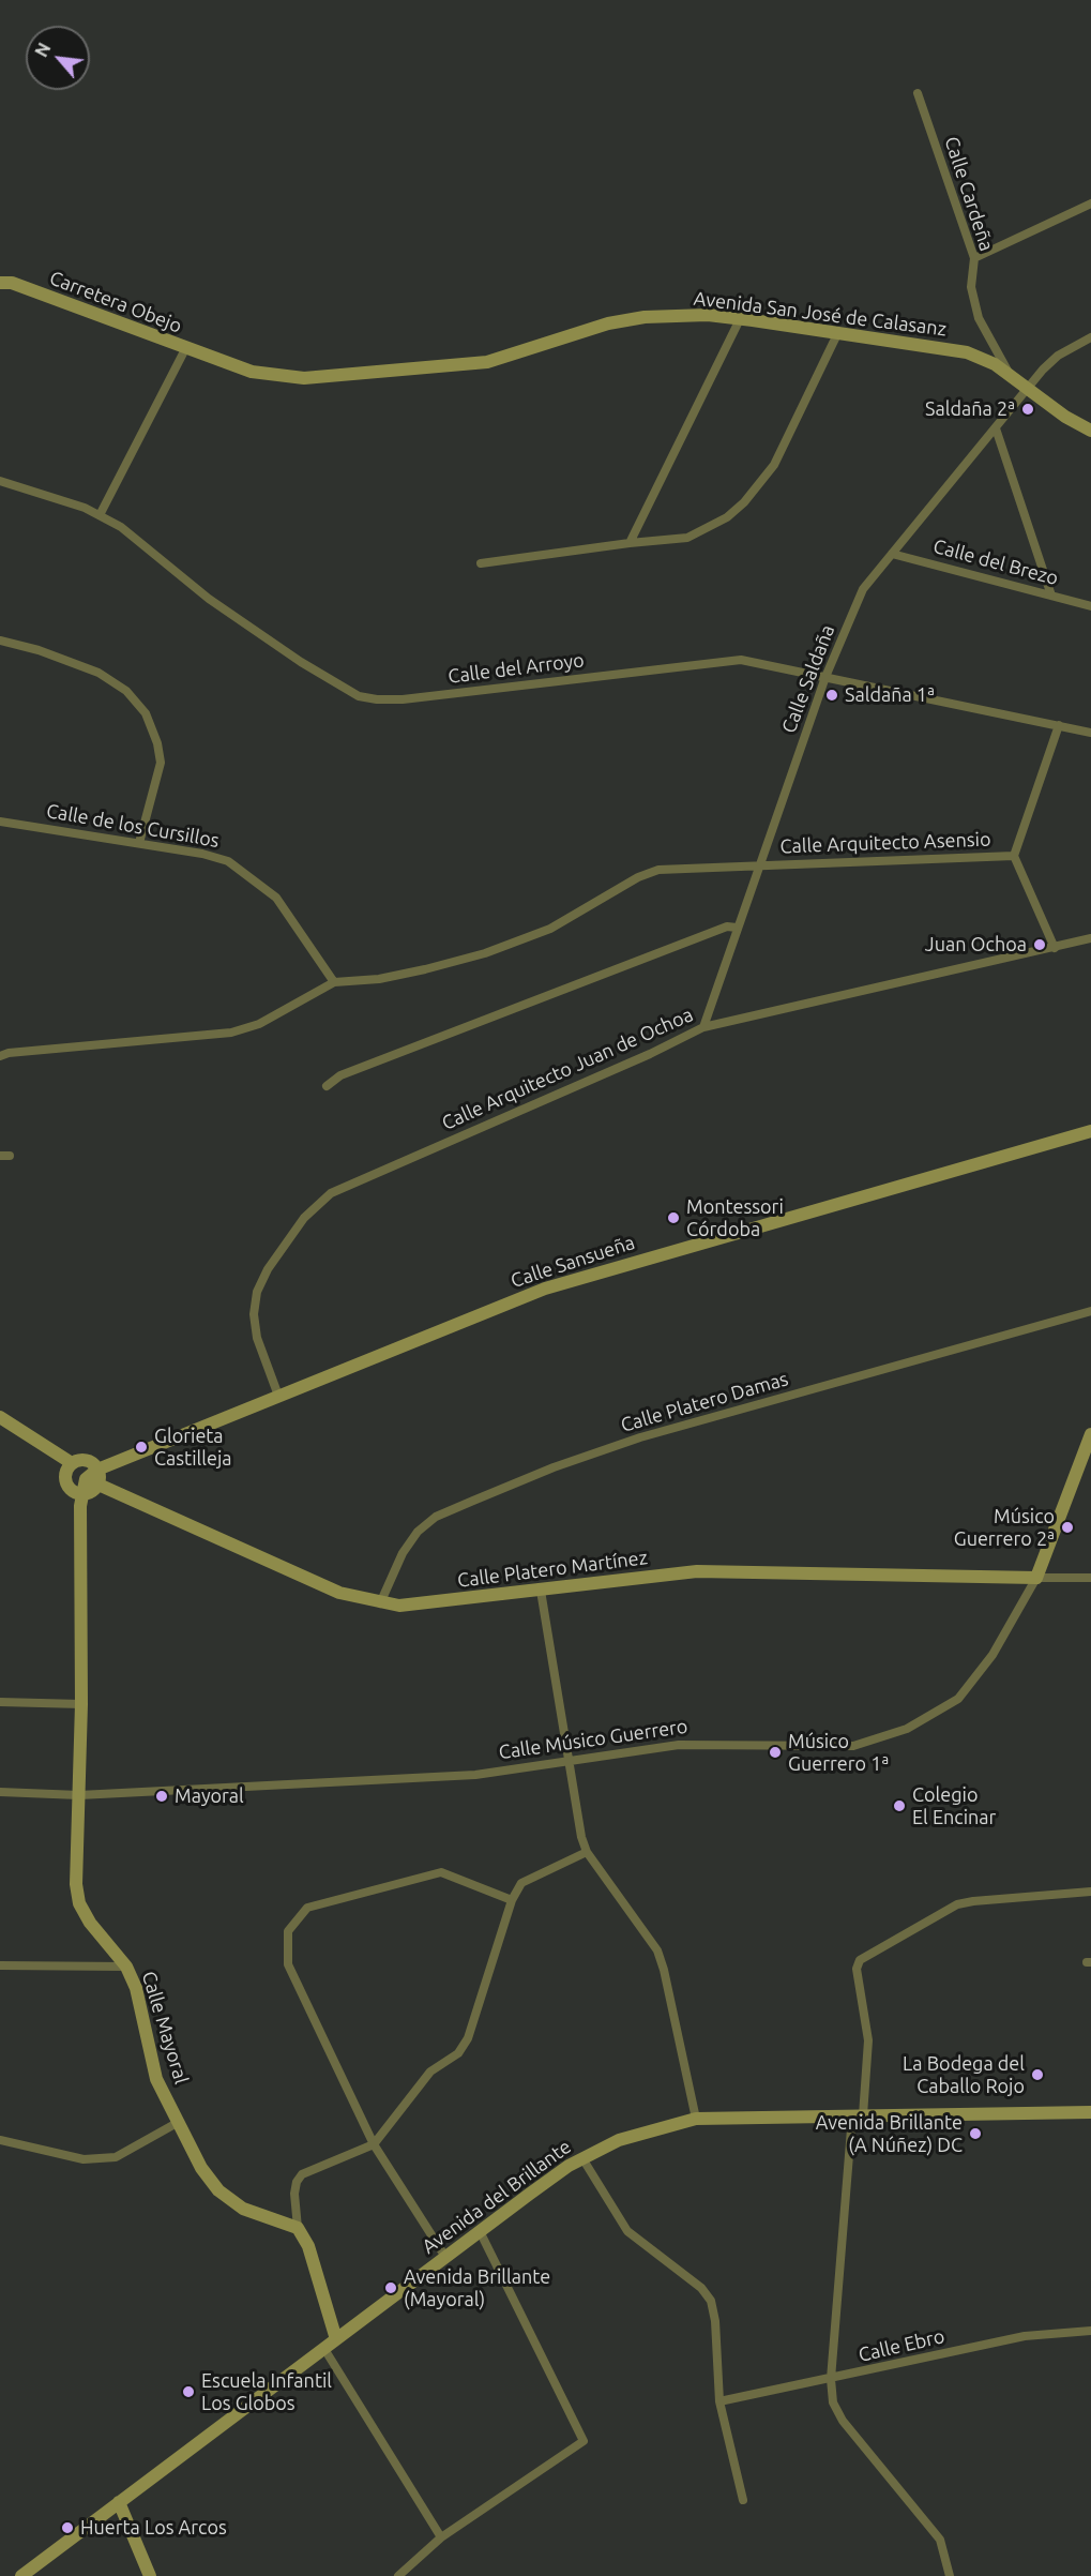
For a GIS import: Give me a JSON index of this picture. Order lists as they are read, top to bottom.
{
  "streets": {
    "street": [
      "Calle Cardeña",
      "Carretera Obejo",
      "Avenida San José de Calasanz",
      "Calle del Brezo",
      "Calle del Arroyo",
      "Calle Saldaña",
      "Calle de los Cursillos",
      "Calle Arquitecto Asensio",
      "Calle Arquitecto Juan de Ochoa",
      "Calle Sansueña",
      "Calle Platero Damas",
      "Calle Platero Martínez",
      "Calle Músico Guerrero",
      "Calle Mayoral",
      "Avenida del Brillante",
      "Calle Ebro"
    ]
  },
  "crossings": [
    ["Calle Cardeña", "Avenida San José de Calasanz"],
    ["Carretera Obejo", "Avenida San José de Calasanz"],
    ["Carretera Obejo", "Calle del Arroyo"],
    ["Avenida San José de Calasanz", "Calle Saldaña"],
    ["Calle del Brezo", "Calle Saldaña"],
    ["Calle del Arroyo", "Calle Saldaña"],
    ["Calle Saldaña", "Calle Arquitecto Asensio"],
    ["Calle Saldaña", "Calle Arquitecto Juan de Ochoa"],
    ["Calle Arquitecto Juan de Ochoa", "Calle Sansueña"],
    ["Calle Sansueña", "Calle Platero Martínez"],
    ["Calle Sansueña", "Calle Mayoral"],
    ["Calle Platero Damas", "Calle Platero Martínez"],
    ["Calle Platero Martínez", "Calle Músico Guerrero"],
    ["Calle Platero Martínez", "Calle Mayoral"],
    ["Calle Músico Guerrero", "Calle Mayoral"]
  ],
  "places": [
    "Saldaña 2ª",
    "Saldaña 1ª",
    "Juan Ochoa",
    "Montessori Córdoba",
    "Glorieta Castilleja",
    "Músico Guerrero 2ª",
    "Músico Guerrero 1ª",
    "Mayoral",
    "Colegio El Encinar",
    "La Bodega del Caballo Rojo",
    "Avenida Brillante (A Núñez) DC",
    "Avenida Brillante (Mayoral)",
    "Escuela Infantil Los Globos",
    "Huerta Los Arcos"
  ],
  "north": "top left"
}
